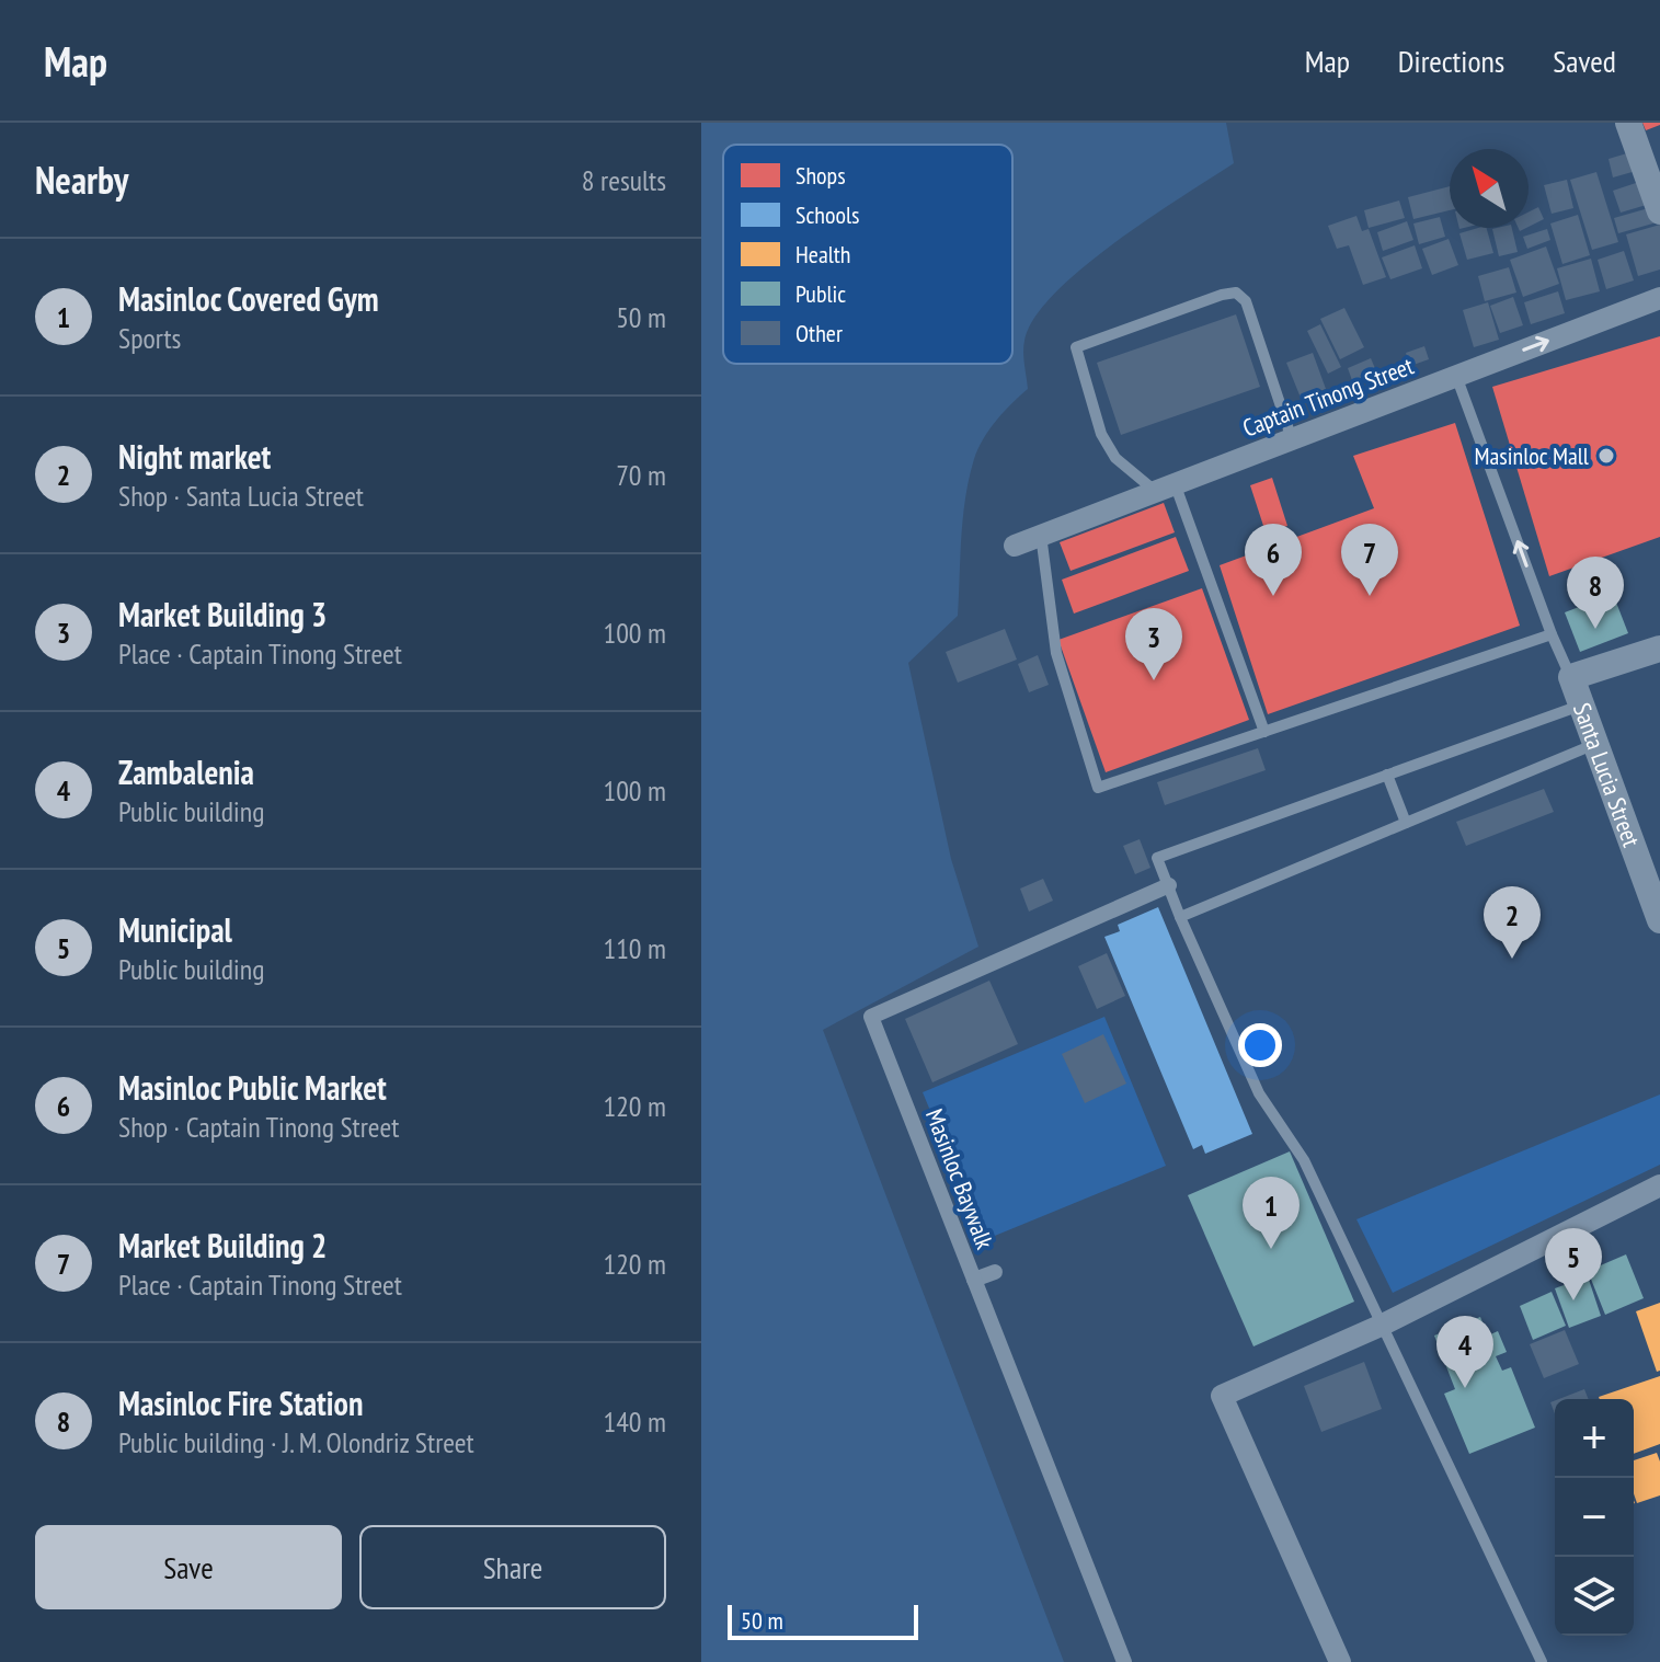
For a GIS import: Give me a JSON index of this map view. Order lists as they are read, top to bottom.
{
  "streets": {
    "street": ["Captain Tinong Street", "Santa Lucia Street", "Masinloc Baywalk"]
  },
  "places": ["Masinloc Mall"],
  "legend": [
    "Shops",
    "Schools",
    "Health",
    "Public",
    "Other"
  ],
  "scale_bar": "50 m",
  "north": "top left",
  "page": {
    "header": "Map",
    "nav": ["Map", "Directions", "Saved"],
    "heading": ["Nearby", "8 results"],
    "list": [
      {
        "mark": "1",
        "name": "Masinloc Covered Gym",
        "note": "Sports",
        "value": "50 m"
      },
      {
        "mark": "2",
        "name": "Night market",
        "note": "Shop · Santa Lucia Street",
        "value": "70 m"
      },
      {
        "mark": "3",
        "name": "Market Building 3",
        "note": "Place · Captain Tinong Street",
        "value": "100 m"
      },
      {
        "mark": "4",
        "name": "Zambalenia",
        "note": "Public building",
        "value": "100 m"
      },
      {
        "mark": "5",
        "name": "Municipal",
        "note": "Public building",
        "value": "110 m"
      },
      {
        "mark": "6",
        "name": "Masinloc Public Market",
        "note": "Shop · Captain Tinong Street",
        "value": "120 m"
      },
      {
        "mark": "7",
        "name": "Market Building 2",
        "note": "Place · Captain Tinong Street",
        "value": "120 m"
      },
      {
        "mark": "8",
        "name": "Masinloc Fire Station",
        "note": "Public building · J. M. Olondriz Street",
        "value": "140 m"
      }
    ],
    "pins": [
      "6",
      "7",
      "8",
      "3",
      "2",
      "1",
      "5",
      "4"
    ],
    "map_buttons": ["+", "−"],
    "buttons": ["Save", "Share"],
    "scale": "50 m"
  }
}
